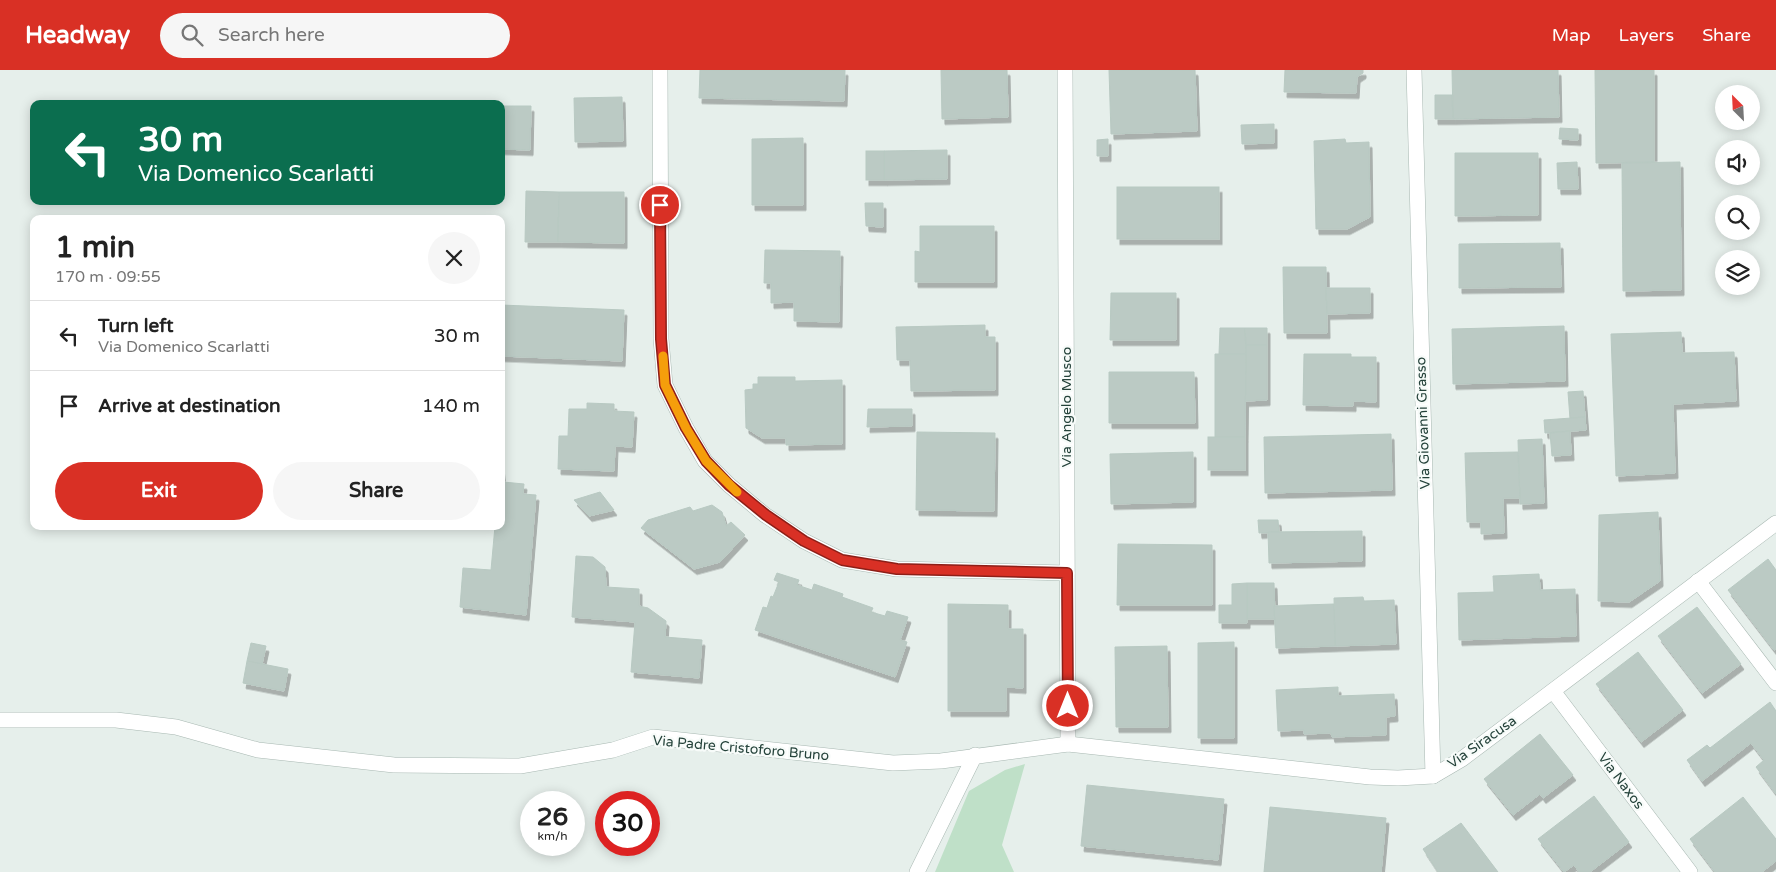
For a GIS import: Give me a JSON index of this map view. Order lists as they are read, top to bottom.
{
  "streets": {
    "street": [
      "Via Angelo Musco",
      "Via Giovanni Grasso",
      "Via Siracusa",
      "Via Padre Cristoforo Bruno",
      "Via Naxos"
    ]
  },
  "crossings": [
    ["Via Angelo Musco", "Via Siracusa"],
    ["Via Angelo Musco", "Via Padre Cristoforo Bruno"],
    ["Via Giovanni Grasso", "Via Siracusa"],
    ["Via Siracusa", "Via Padre Cristoforo Bruno"],
    ["Via Siracusa", "Via Naxos"]
  ],
  "north": "top left",
  "page": {
    "header": "Headway",
    "search": "Search here",
    "nav": ["Map", "Layers", "Share"],
    "turn": ["30 m", "Via Domenico Scarlatti"],
    "heading": ["1 min", "170 m · 09:55"],
    "list": [
      {
        "name": "Turn left",
        "note": "Via Domenico Scarlatti",
        "value": "30 m"
      },
      {
        "name": "Arrive at destination",
        "value": "140 m"
      }
    ],
    "buttons": ["Exit", "Share"],
    "speed": "26 km/h",
    "limit": "30"
  }
}
